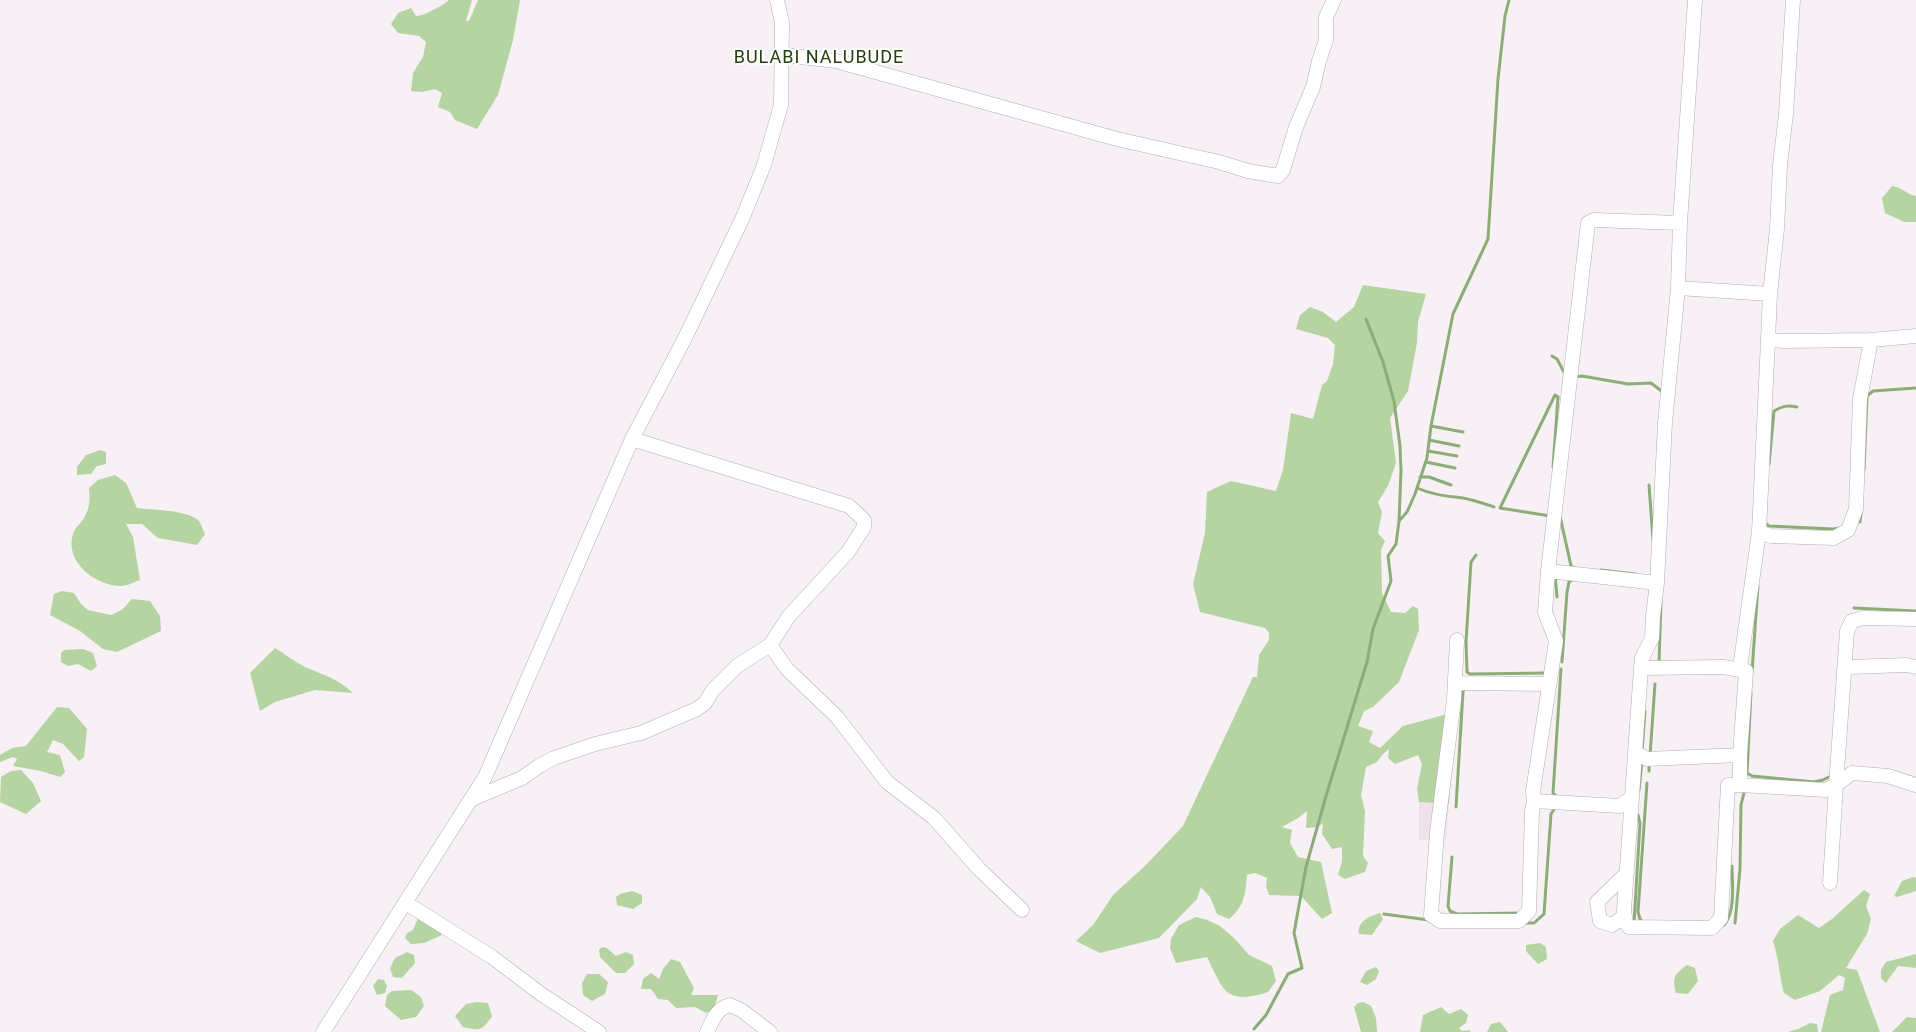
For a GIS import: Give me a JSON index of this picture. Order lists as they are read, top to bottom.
{
  "districts": ["BULABI NALUBUDE"]
}
